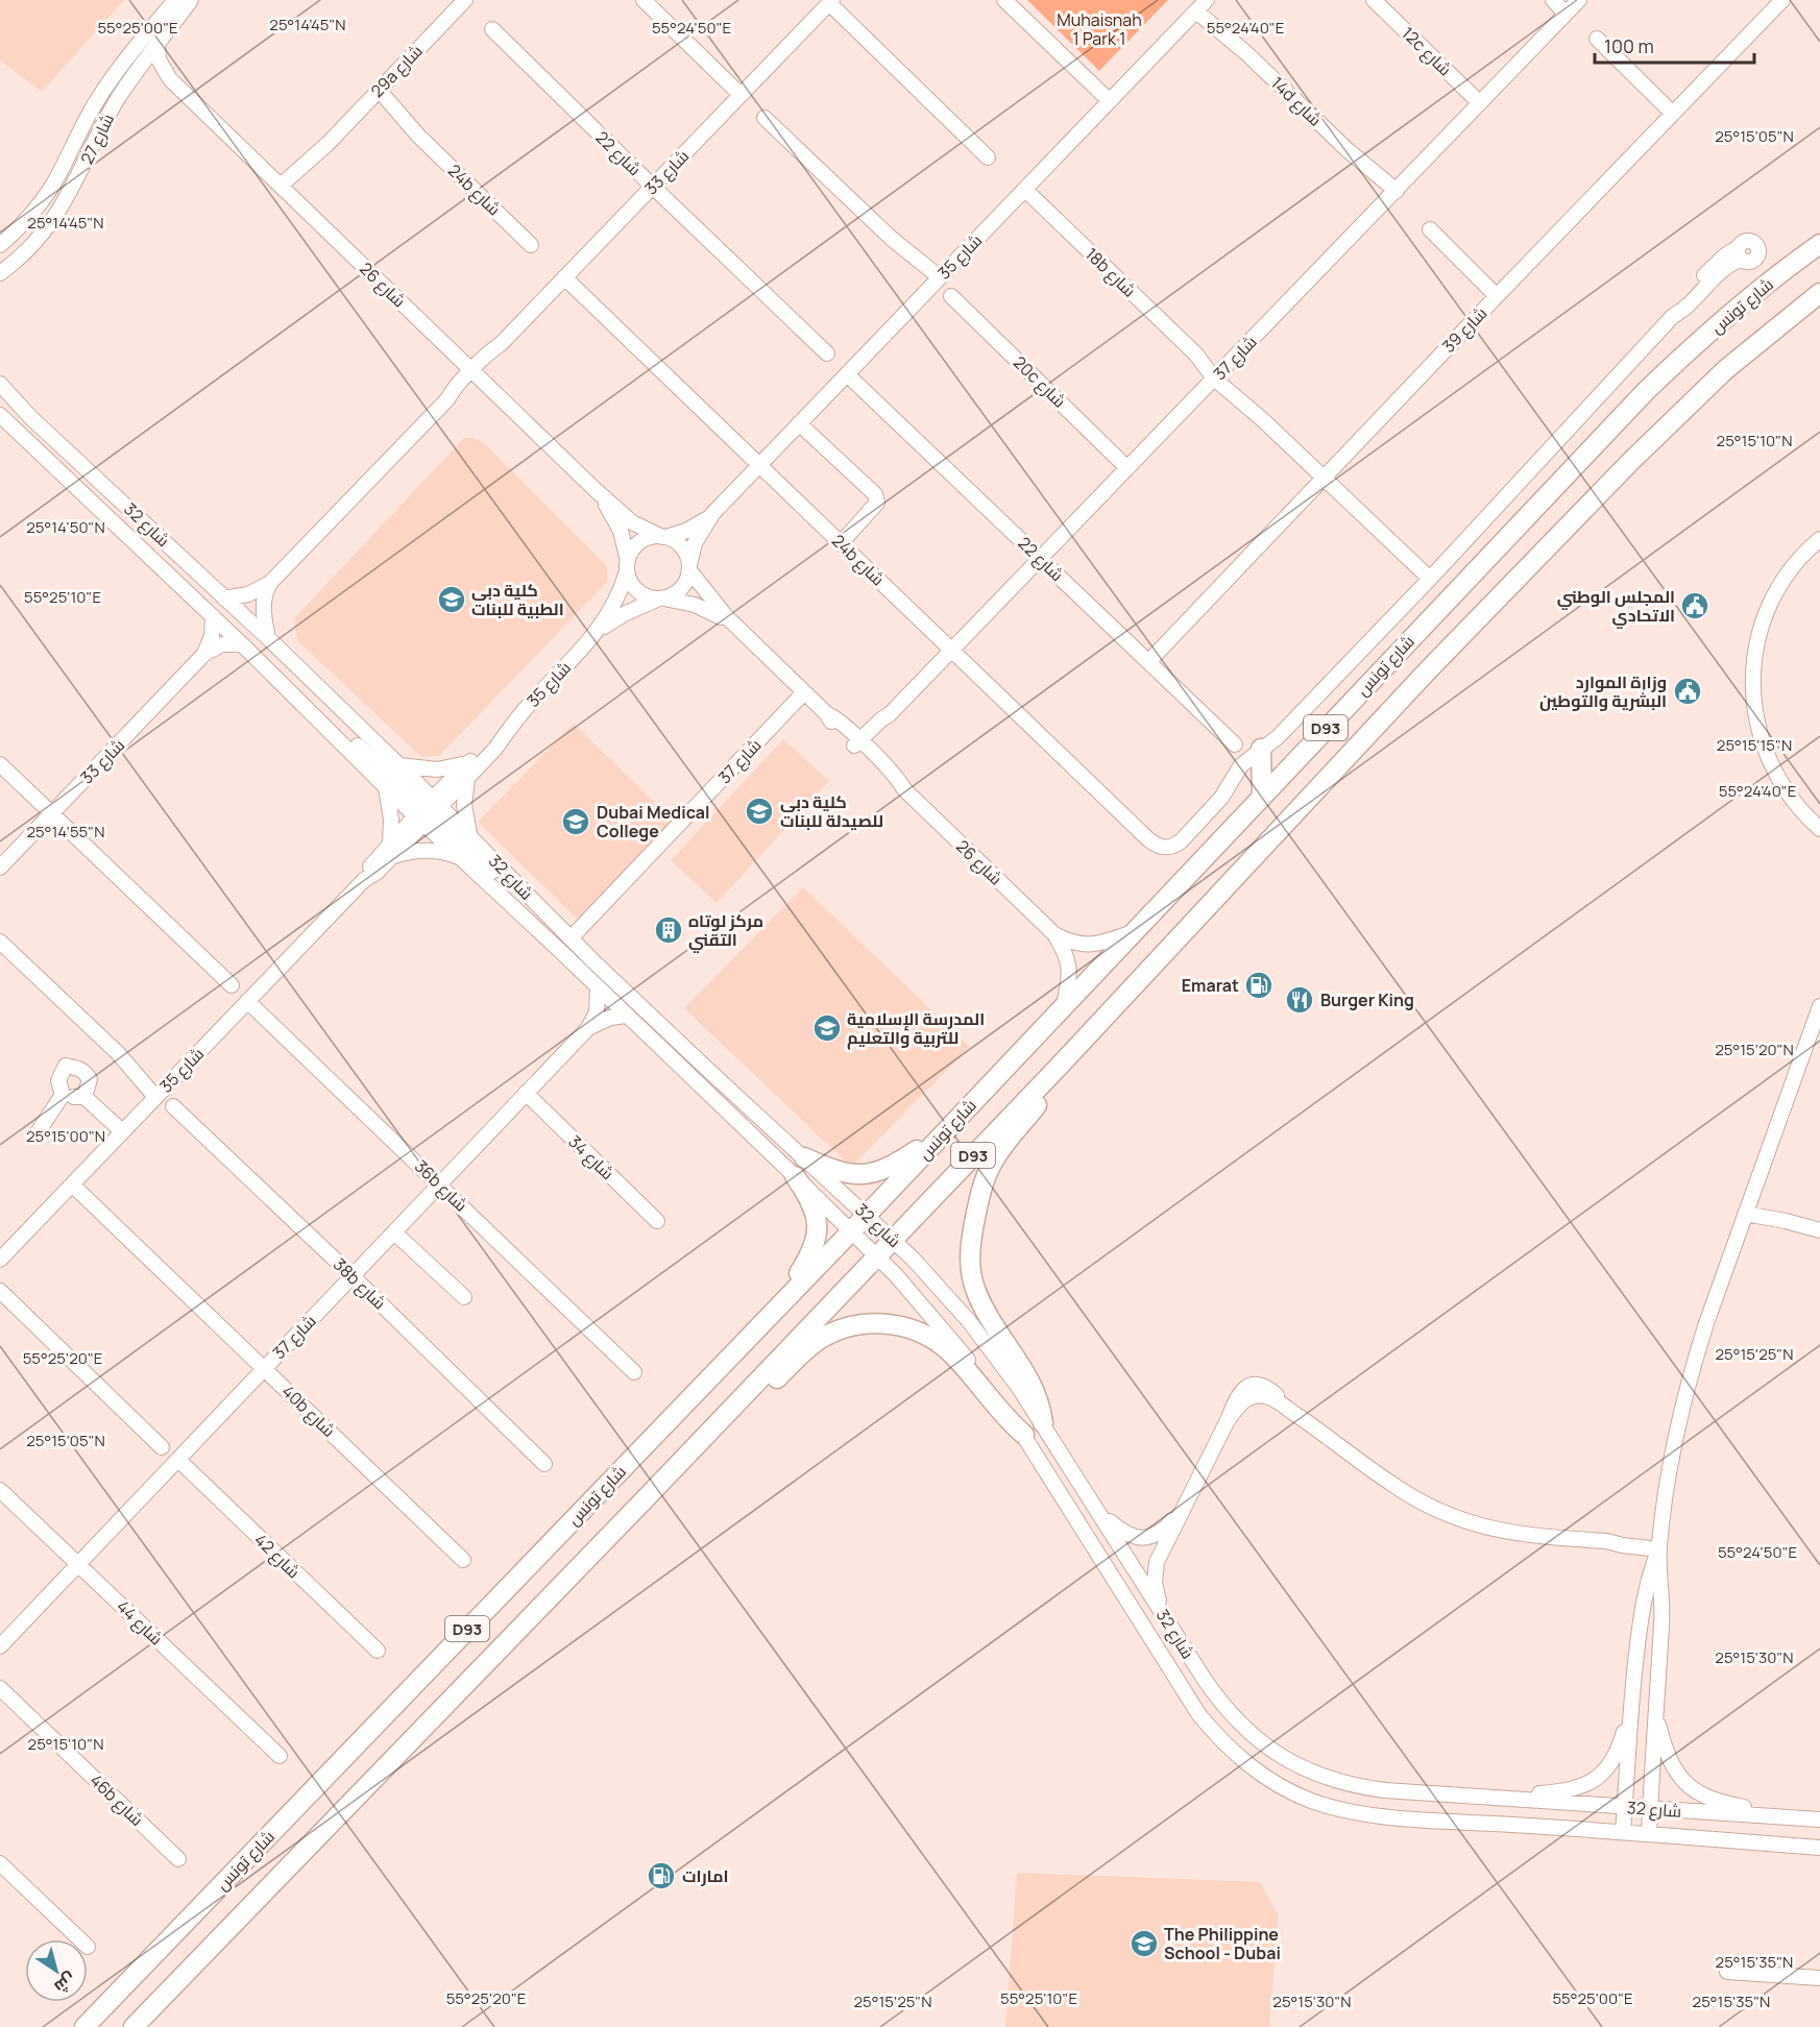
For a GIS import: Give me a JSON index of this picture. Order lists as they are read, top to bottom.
{
  "streets": {
    "main road": ["شارع تونس", "D93"],
    "street": [
      "12c شارع",
      "29a شارع",
      "14d شارع",
      "شارع 27",
      "شارع 22",
      "شارع 33",
      "24b شارع",
      "شارع 35",
      "18b شارع",
      "شارع 26",
      "شارع 39",
      "شارع 37",
      "20c شارع",
      "شارع 32",
      "شارع 34",
      "36b شارع",
      "38b شارع",
      "40b شارع",
      "شارع 42",
      "شارع 44",
      "46b شارع"
    ]
  },
  "crossings": [
    ["12c شارع", "شارع 37"],
    ["29a شارع", "24b شارع"],
    ["29a شارع", "شارع 26"],
    ["14d شارع", "شارع 35"],
    ["14d شارع", "شارع 37"],
    ["شارع 27", "شارع 26"],
    ["شارع 22", "شارع 33"],
    ["شارع 22", "شارع 35"],
    ["شارع 22", "شارع 39"],
    ["شارع 22", "شارع 37"],
    ["شارع 33", "24b شارع"],
    ["شارع 33", "شارع 26"],
    ["شارع 33", "شارع 32"],
    ["24b شارع", "شارع 35"],
    ["24b شارع", "شارع 37"],
    ["شارع 35", "18b شارع"],
    ["شارع 35", "شارع 26"],
    ["شارع 35", "شارع 32"],
    ["شارع 35", "36b شارع"],
    ["شارع 35", "40b شارع"],
    ["18b شارع", "شارع 39"],
    ["18b شارع", "شارع 37"],
    ["شارع 26", "شارع تونس"],
    ["شارع 26", "شارع 37"],
    ["شارع تونس", "شارع 32"],
    ["شارع 37", "20c شارع"],
    ["شارع 37", "شارع 32"],
    ["شارع 37", "شارع 34"],
    ["شارع 37", "36b شارع"],
    ["شارع 37", "38b شارع"],
    ["شارع 37", "40b شارع"],
    ["شارع 37", "شارع 42"],
    ["شارع 37", "شارع 44"]
  ],
  "parks": ["Muhaisnah 1 Park 1"],
  "places": {
    "school or university": [
      "كلية دبي الطبية للبنات",
      "كلية دبي للصيدلة للبنات",
      "Dubai Medical College",
      "المدرسة الإسلامية للتربية والتعليم",
      "The Philippine School - Dubai"
    ],
    "public building": ["المجلس الوطني الاتحادي", "وزارة الموارد البشرية والتوطين"],
    "building": ["مركز لوتاه التقني"],
    "fuel station": ["Emarat", "امارات"],
    "restaurant": ["Burger King"]
  },
  "scale_bar": "100 m",
  "north": "bottom right",
  "coordinates": [
    "25°14'45\"N",
    "55°25'00\"E",
    "55°24'50\"E",
    "55°24'40\"E",
    "25°15'05\"N",
    "25°15'10\"N",
    "25°14'50\"N",
    "55°25'10\"E",
    "25°15'15\"N",
    "25°14'55\"N",
    "25°15'20\"N",
    "25°15'00\"N",
    "25°15'25\"N",
    "55°25'20\"E",
    "25°15'30\"N",
    "25°15'35\"N"
  ]
}
